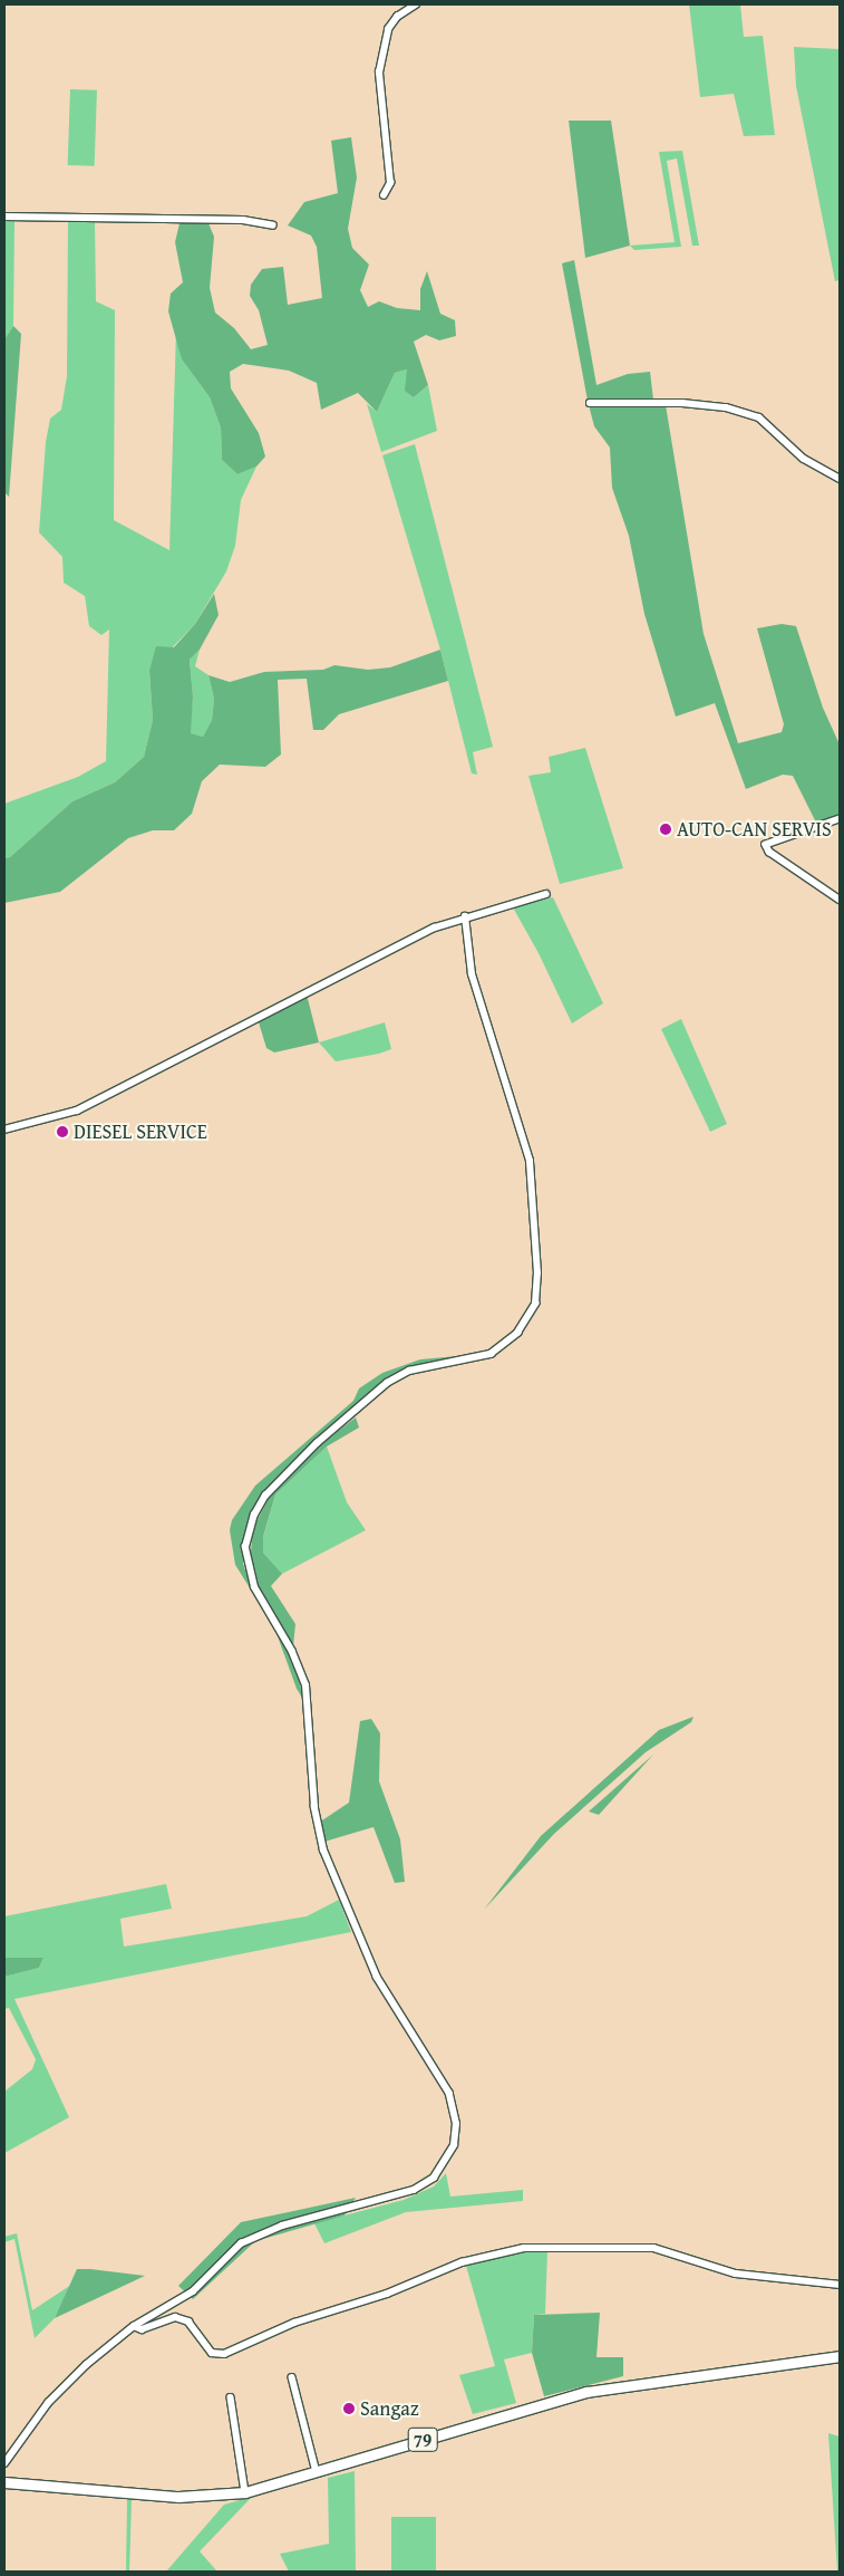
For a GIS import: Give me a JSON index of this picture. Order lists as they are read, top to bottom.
{
  "streets": {
    "main road": ["79"]
  },
  "places": ["AUTO-CAN SERVIS", "DIESEL SERVICE", "Sangaz"]
}
